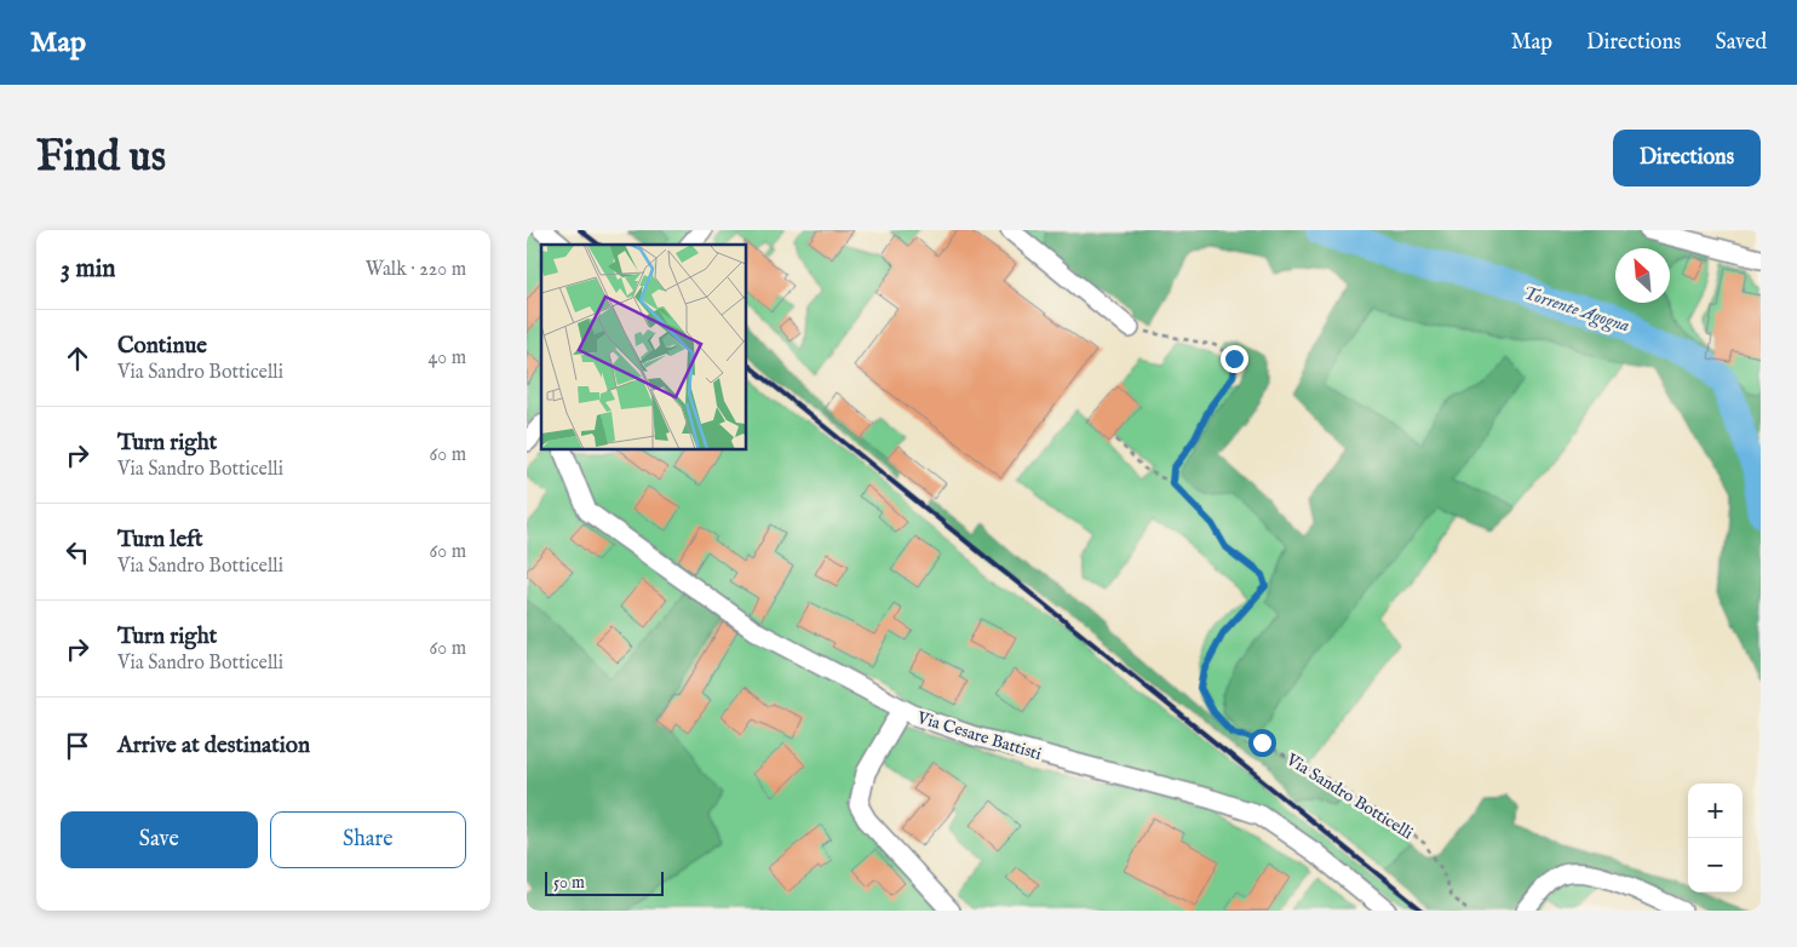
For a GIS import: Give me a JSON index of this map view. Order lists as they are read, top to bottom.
{
  "streets": {
    "street": ["Via Cesare Battisti"],
    "path": ["Via Sandro Botticelli"]
  },
  "water": ["Torrente Agogna"],
  "scale_bar": "50 m",
  "north": "top left",
  "page": {
    "header": "Map",
    "nav": ["Map", "Directions", "Saved"],
    "buttons": [
      "Directions",
      ["Save", "Share"]
    ],
    "title": "Find us",
    "heading": ["3 min", "Walk · 220 m"],
    "list": [
      ["Continue", "Via Sandro Botticelli", "40 m"],
      ["Turn right", "Via Sandro Botticelli", "60 m"],
      ["Turn left", "Via Sandro Botticelli", "60 m"],
      ["Turn right", "Via Sandro Botticelli", "60 m"],
      "Arrive at destination"
    ],
    "map_buttons": ["+", "−"],
    "scale": "50 m"
  }
}
